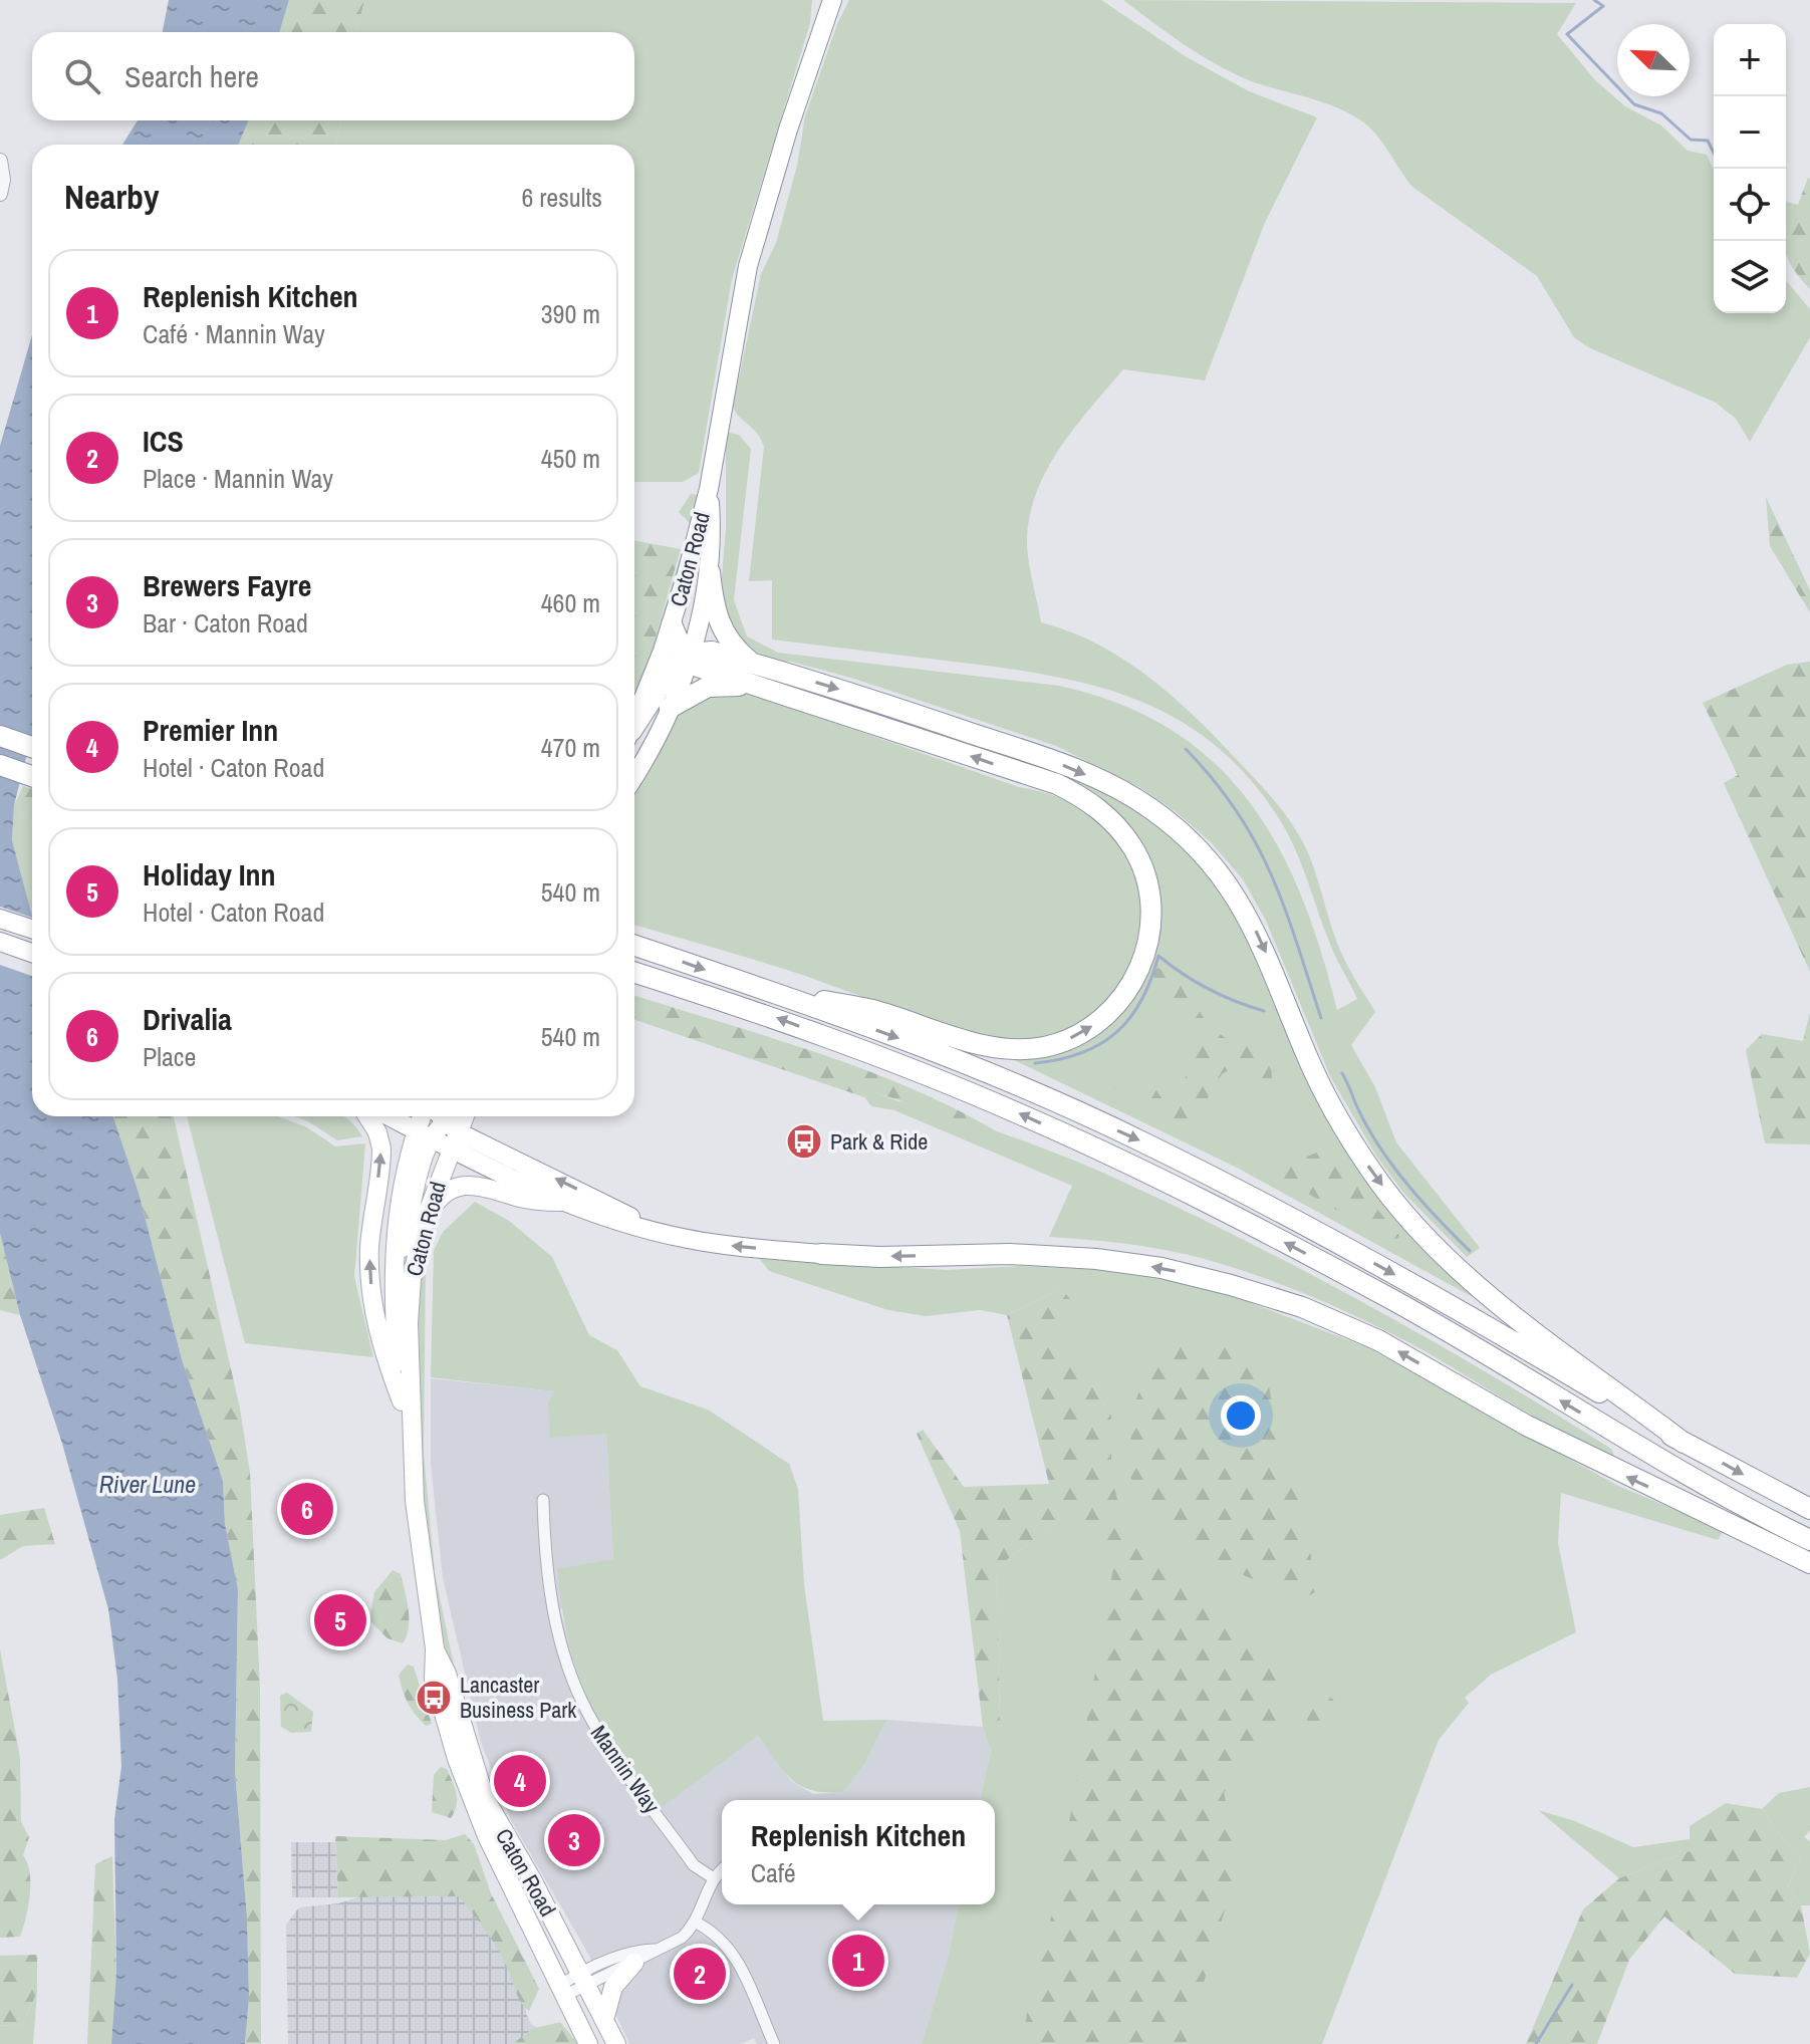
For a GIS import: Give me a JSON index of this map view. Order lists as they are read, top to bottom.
{
  "streets": {
    "main road": ["Caton Road"],
    "street": ["Mannin Way"]
  },
  "water": ["River Lune"],
  "places": {
    "bus stop": ["Park & Ride", "Lancaster Business Park"]
  },
  "north": "top left",
  "page": {
    "map_buttons": ["+", "−"],
    "search": "Search here",
    "heading": ["Nearby", "6 results"],
    "list": [
      {
        "mark": "1",
        "name": "Replenish Kitchen",
        "note": "Café · Mannin Way",
        "value": "390 m"
      },
      {
        "mark": "2",
        "name": "ICS",
        "note": "Place · Mannin Way",
        "value": "450 m"
      },
      {
        "mark": "3",
        "name": "Brewers Fayre",
        "note": "Bar · Caton Road",
        "value": "460 m"
      },
      {
        "mark": "4",
        "name": "Premier Inn",
        "note": "Hotel · Caton Road",
        "value": "470 m"
      },
      {
        "mark": "5",
        "name": "Holiday Inn",
        "note": "Hotel · Caton Road",
        "value": "540 m"
      },
      {
        "mark": "6",
        "name": "Drivalia",
        "note": "Place",
        "value": "540 m"
      }
    ],
    "pins": [
      "6",
      "5",
      "4",
      "3",
      "1",
      "2"
    ],
    "popup": ["Replenish Kitchen", "Café"]
  }
}
